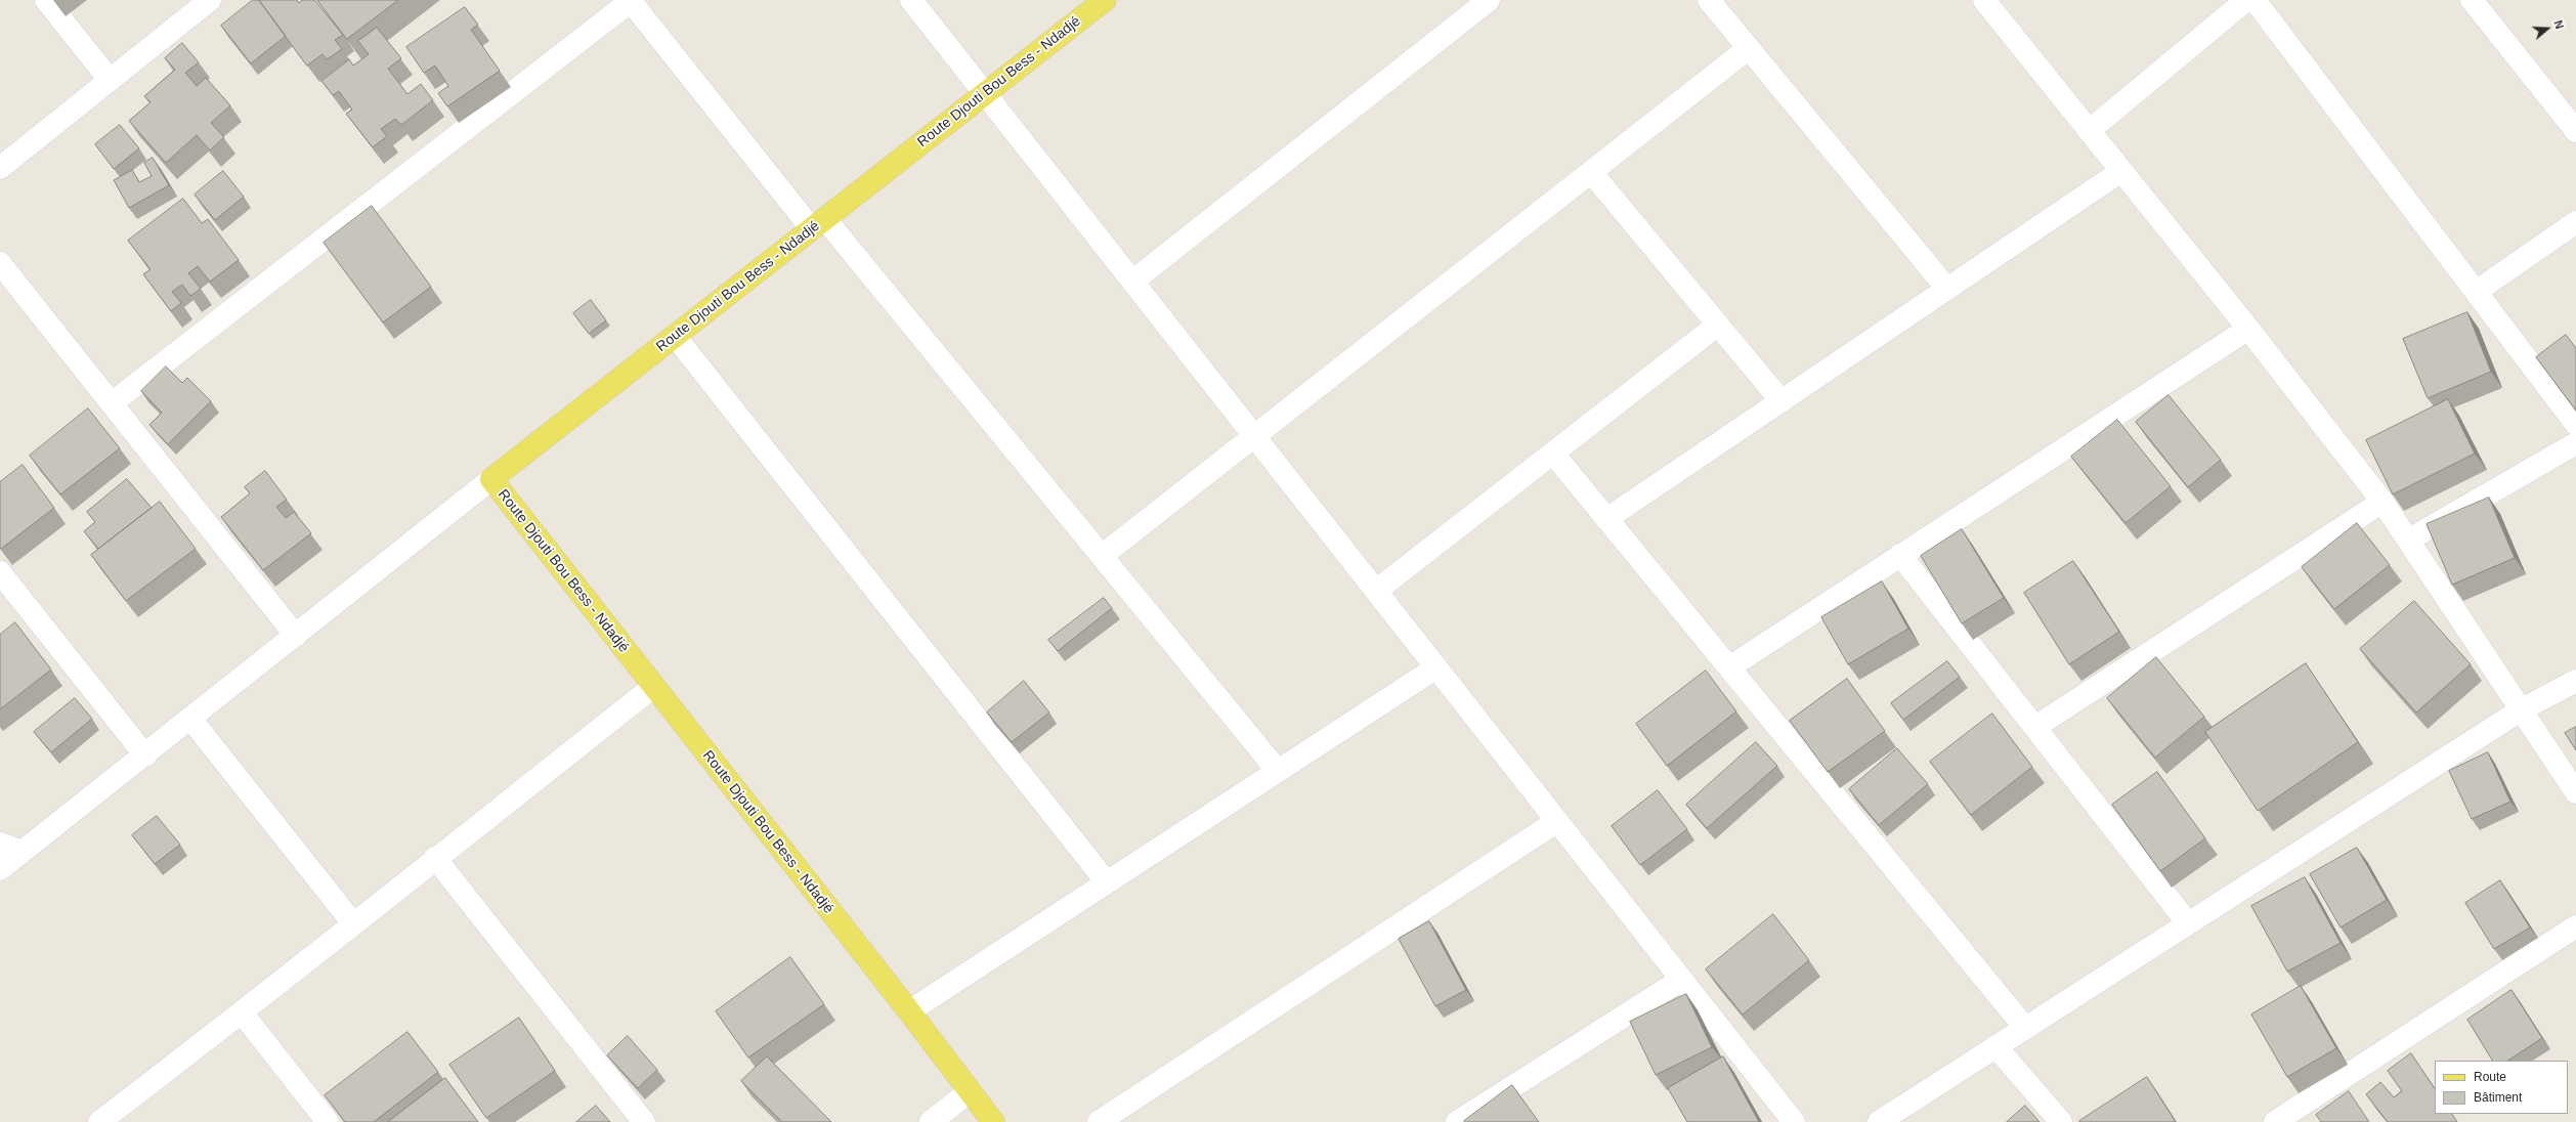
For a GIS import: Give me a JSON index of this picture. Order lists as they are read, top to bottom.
{
  "streets": {
    "main road": ["Route Djouti Bou Bess - Ndadjé"]
  },
  "legend": ["Route", "Bâtiment"],
  "north": "right"
}
